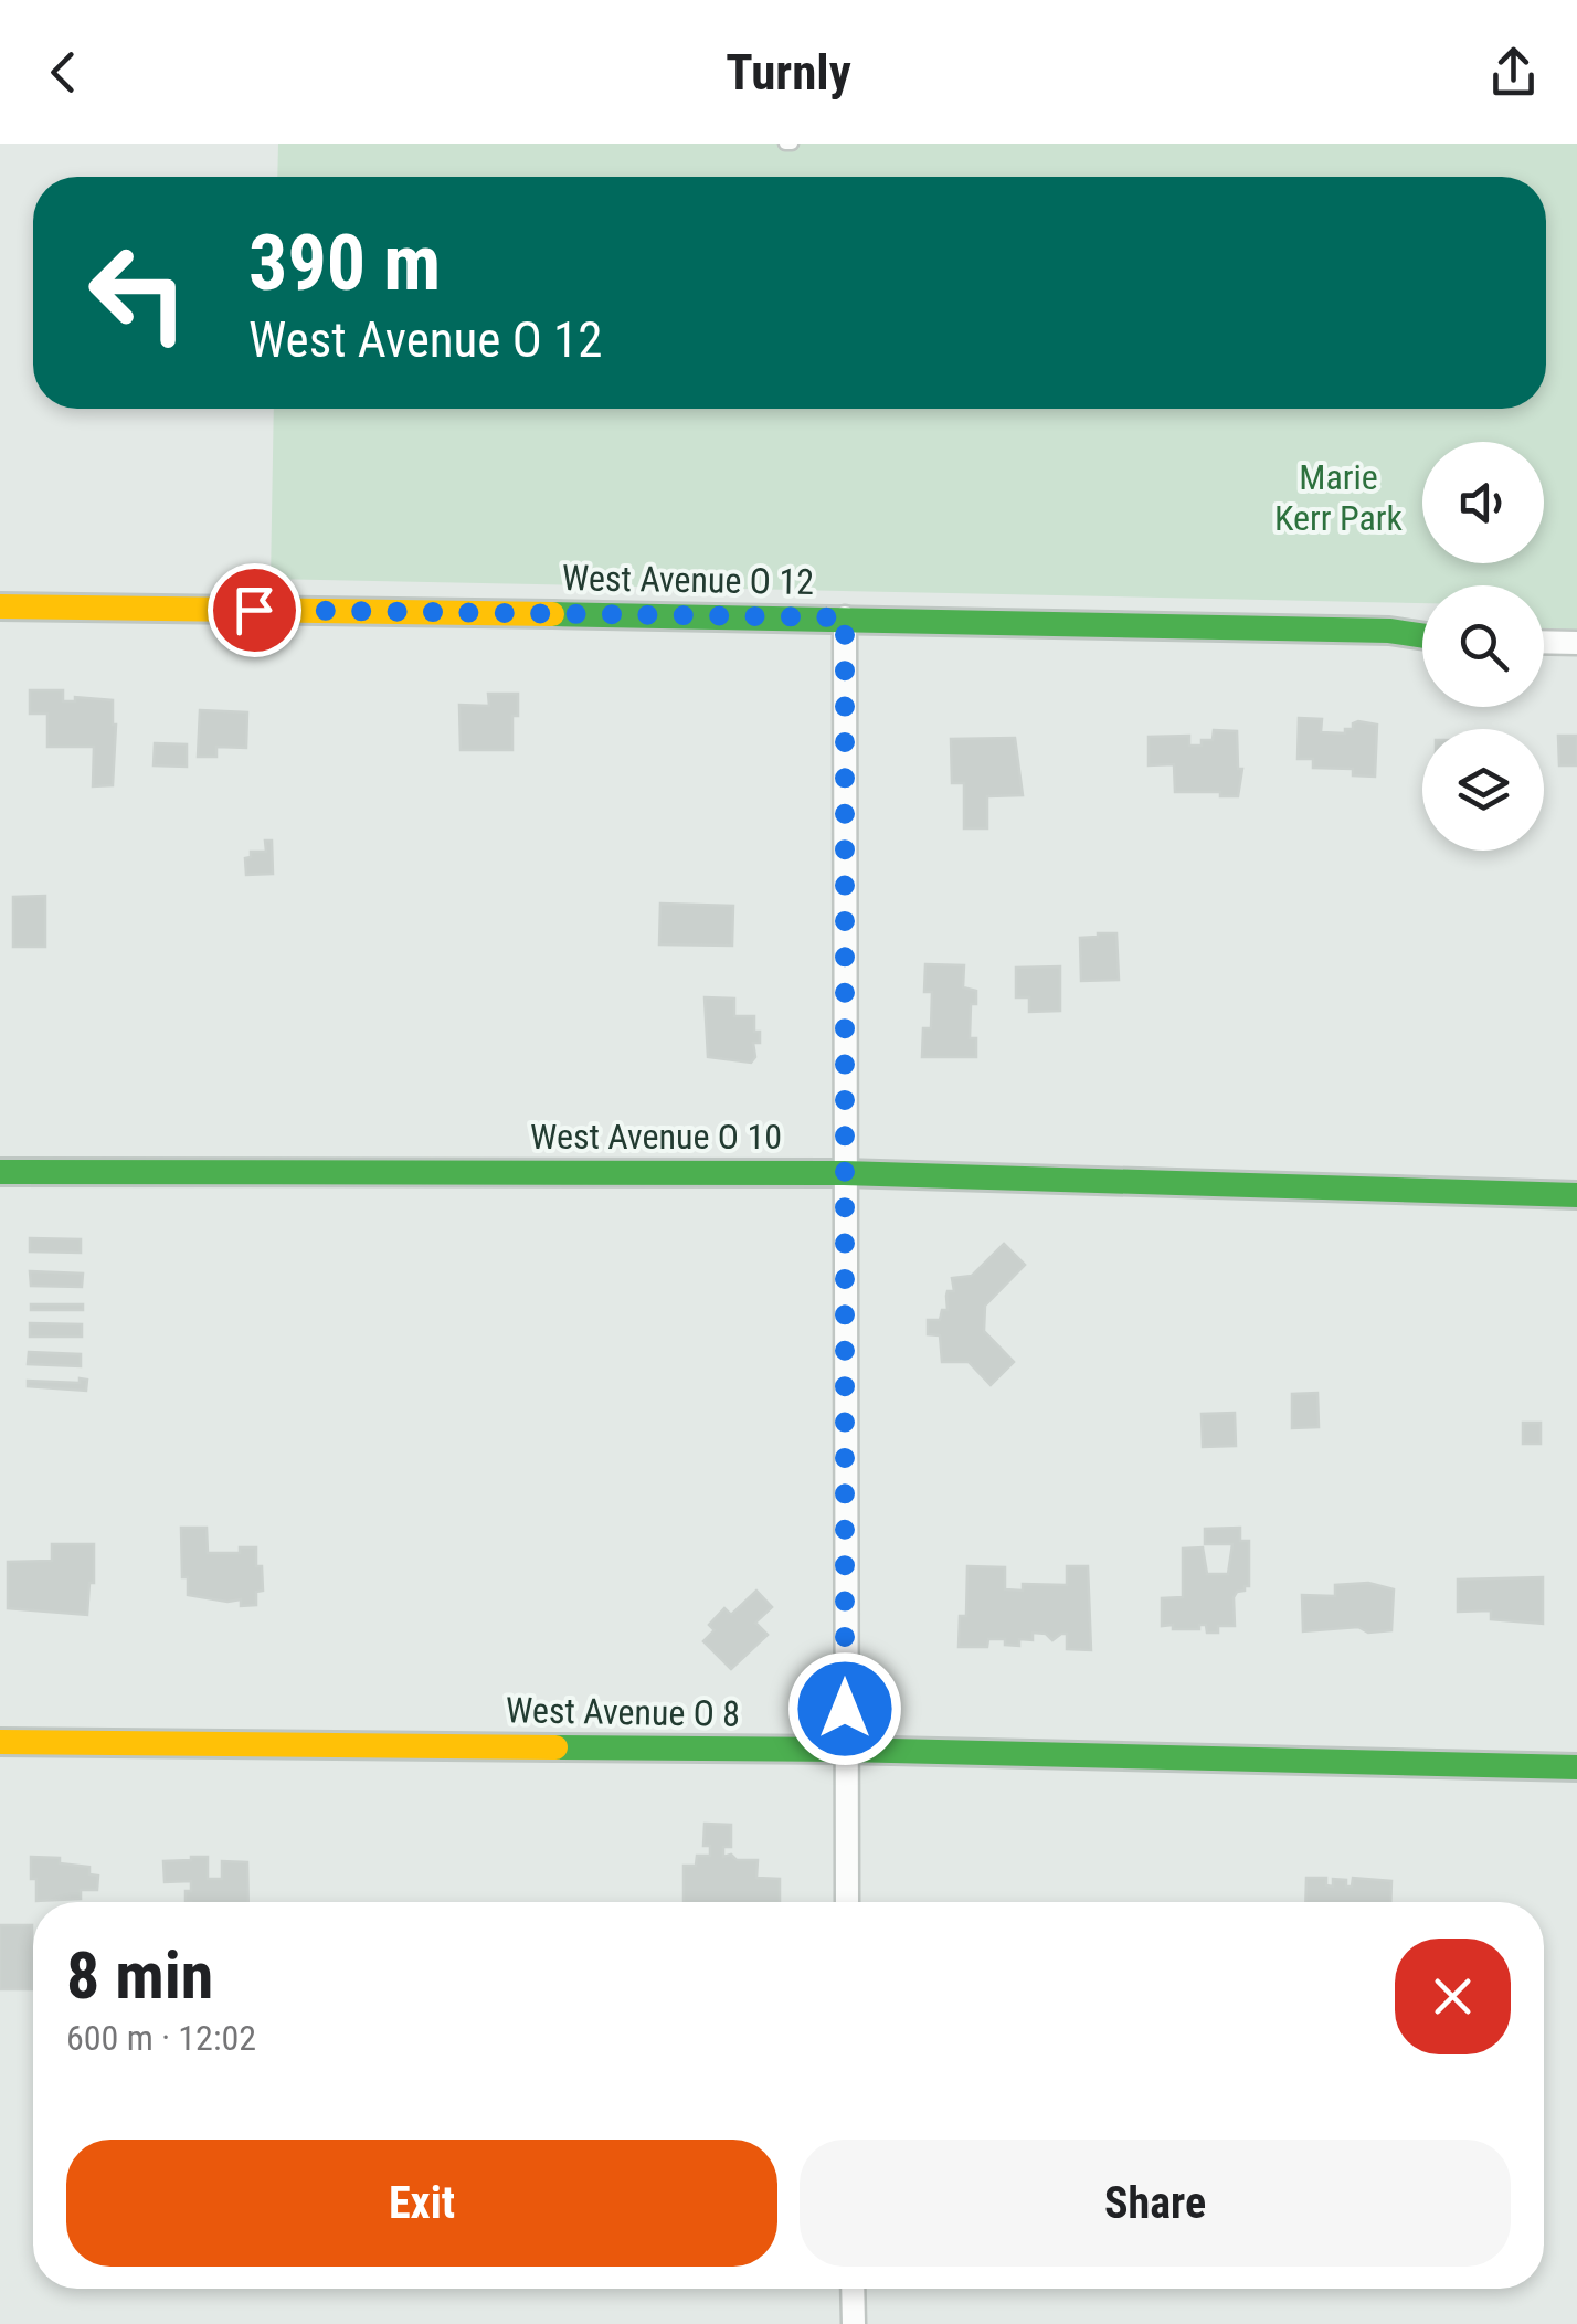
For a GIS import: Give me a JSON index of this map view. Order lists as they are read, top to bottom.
{
  "streets": {
    "street": ["West Avenue O 12", "West Avenue O 10", "West Avenue O 8"]
  },
  "parks": ["Marie Kerr Park"],
  "page": {
    "header": "Turnly",
    "turn": ["390 m", "West Avenue O 12"],
    "heading": ["8 min", "600 m · 12:02"],
    "buttons": ["Exit", "Share"]
  }
}
